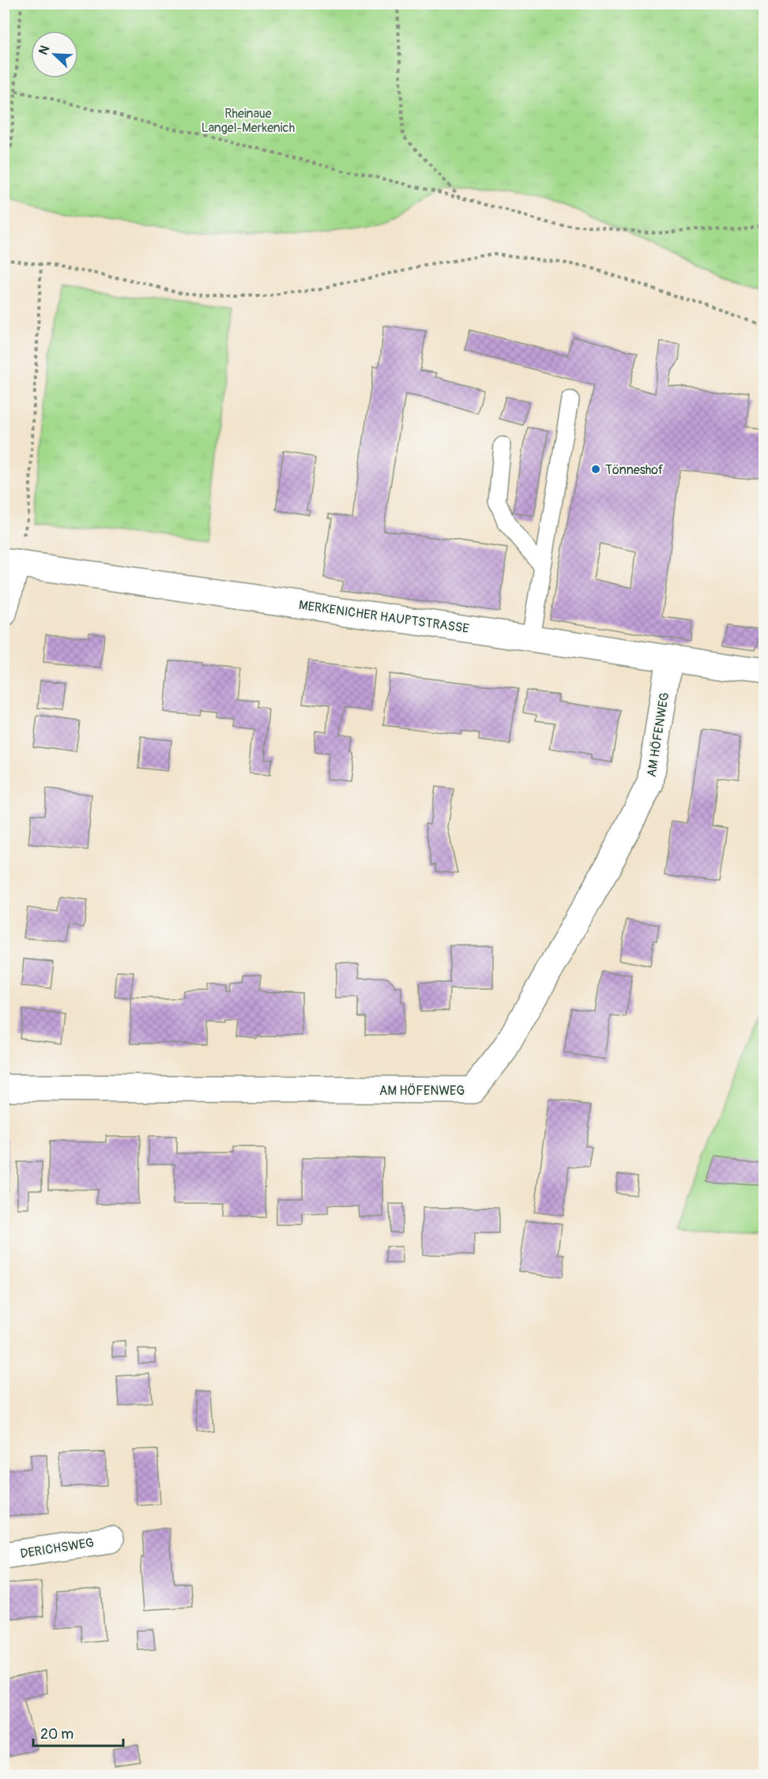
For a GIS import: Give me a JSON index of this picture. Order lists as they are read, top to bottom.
{
  "streets": {
    "street": ["MERKENICHER HAUPTSTRASSE", "AM HÖFENWEG", "DERICHSWEG"]
  },
  "crossings": [
    ["MERKENICHER HAUPTSTRASSE", "AM HÖFENWEG"]
  ],
  "parks": ["Rheinaue Langel-Merkenich"],
  "places": ["Tönneshof"],
  "scale_bar": "20 m",
  "north": "top left"
}
